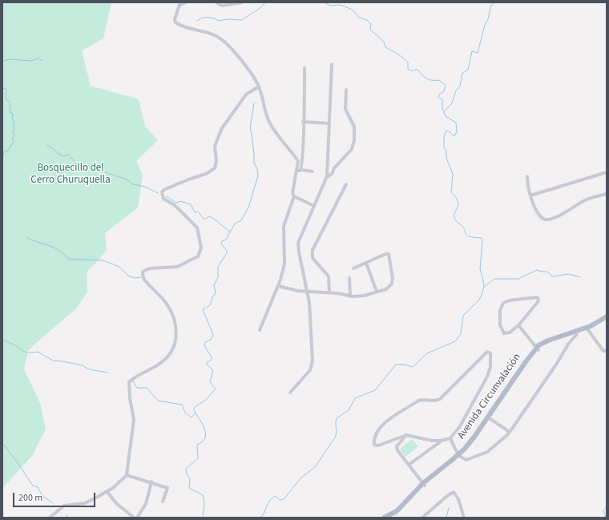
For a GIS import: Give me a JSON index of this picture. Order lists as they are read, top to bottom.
{
  "streets": {
    "main road": ["Avenida Circunvalación"]
  },
  "parks": ["Bosquecillo del Cerro Churuquella"],
  "scale_bar": "200 m"
}
